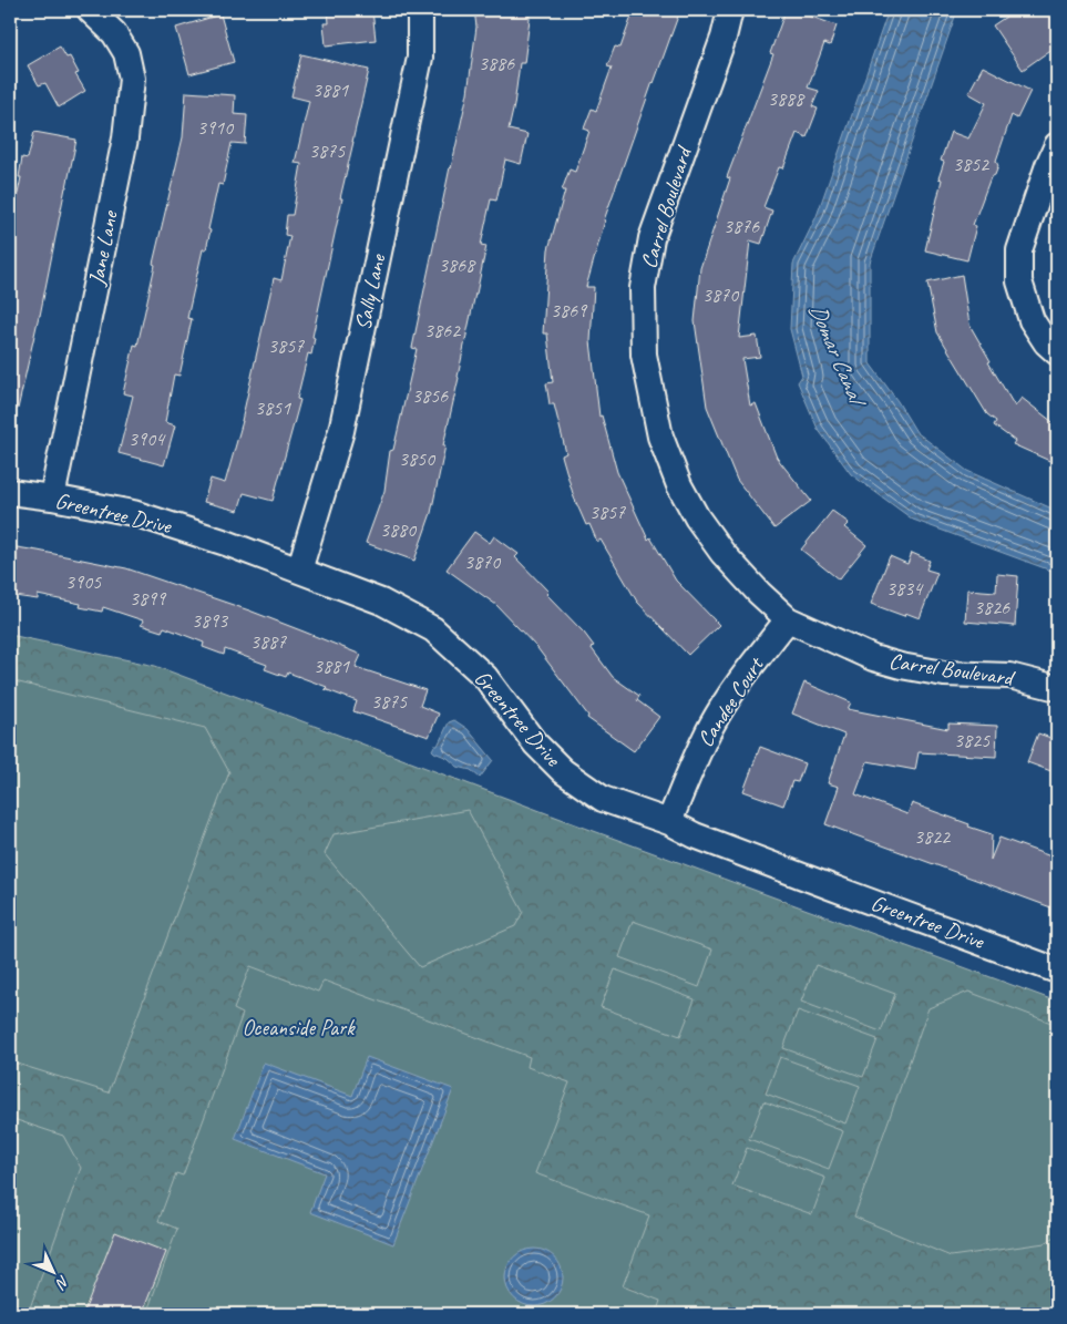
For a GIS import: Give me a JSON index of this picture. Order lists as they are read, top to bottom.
{
  "streets": {
    "street": [
      "Carrel Boulevard",
      "Jane Lane",
      "Sally Lane",
      "Greentree Drive",
      "Candee Court"
    ]
  },
  "crossings": [
    ["Carrel Boulevard", "Candee Court"],
    ["Jane Lane", "Greentree Drive"],
    ["Sally Lane", "Greentree Drive"],
    ["Greentree Drive", "Candee Court"]
  ],
  "water": ["Domar Canal"],
  "parks": ["Oceanside Park"],
  "house_numbers": [
    "3886",
    "3881",
    "3888",
    "3910",
    "3875",
    "3852",
    "3876",
    "3868",
    "3870",
    "3869",
    "3862",
    "3857",
    "3856",
    "3851",
    "3904",
    "3850",
    "3857",
    "3880",
    "3870",
    "3905",
    "3834",
    "3899",
    "3826",
    "3893",
    "3887",
    "3881",
    "3875",
    "3825",
    "3822"
  ],
  "north": "bottom right"
}
